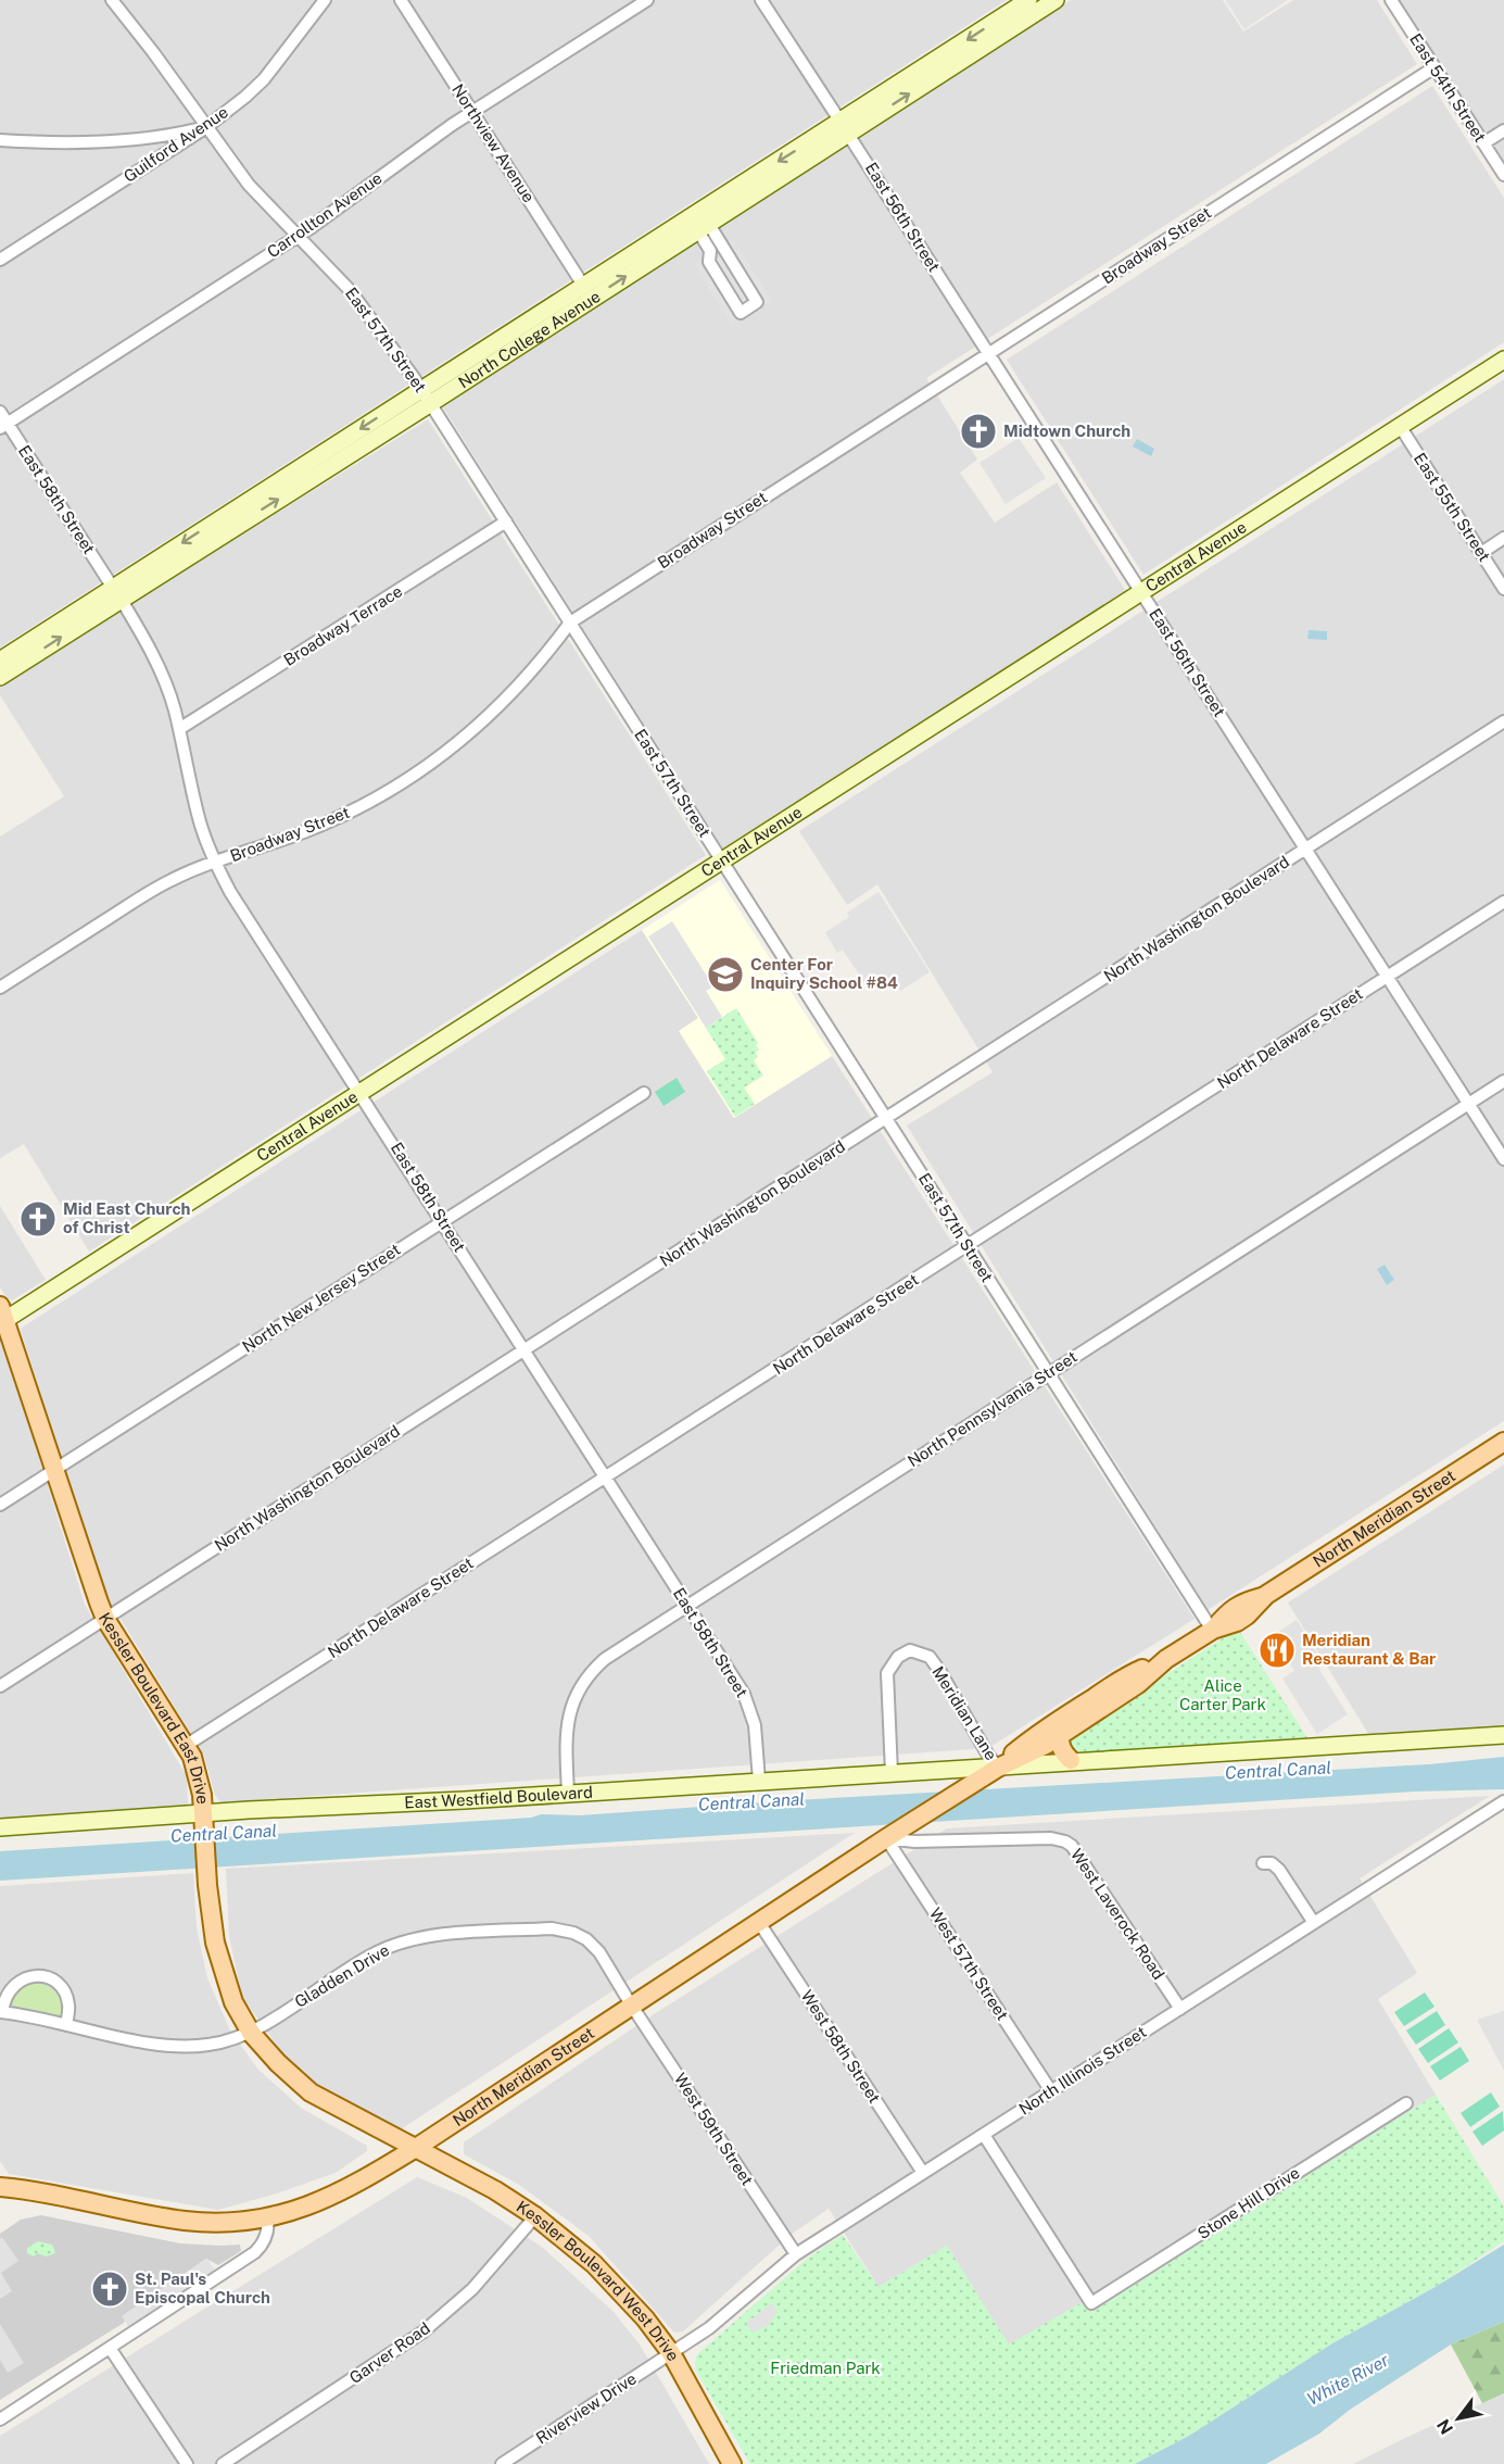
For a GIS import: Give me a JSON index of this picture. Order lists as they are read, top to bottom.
{
  "streets": {
    "main road": [
      "North College Avenue",
      "Central Avenue",
      "North Meridian Street",
      "Kessler Boulevard East Drive",
      "East Westfield Boulevard",
      "Kessler Boulevard West Drive"
    ],
    "street": [
      "East 54th Street",
      "Northview Avenue",
      "Guilford Avenue",
      "Carrollton Avenue",
      "East 56th Street",
      "Broadway Street",
      "East 57th Street",
      "East 58th Street",
      "East 55th Street",
      "Broadway Terrace",
      "North Washington Boulevard",
      "North Delaware Street",
      "North New Jersey Street",
      "North Pennsylvania Street",
      "Meridian Lane",
      "West Laverock Road",
      "West 57th Street",
      "Gladden Drive",
      "West 58th Street",
      "North Illinois Street",
      "West 59th Street",
      "Stone Hill Drive",
      "Garver Road",
      "Riverview Drive"
    ]
  },
  "crossings": [
    ["East 54th Street", "Broadway Street"],
    ["Northview Avenue", "Carrollton Avenue"],
    ["Northview Avenue", "North College Avenue"],
    ["Guilford Avenue", "East 57th Street"],
    ["Carrollton Avenue", "East 57th Street"],
    ["Carrollton Avenue", "East 58th Street"],
    ["East 56th Street", "Broadway Street"],
    ["East 56th Street", "North College Avenue"],
    ["East 56th Street", "Central Avenue"],
    ["East 56th Street", "North Washington Boulevard"],
    ["East 56th Street", "North Delaware Street"],
    ["East 56th Street", "North Pennsylvania Street"],
    ["Broadway Street", "East 57th Street"],
    ["Broadway Street", "East 58th Street"],
    ["North College Avenue", "East 57th Street"],
    ["North College Avenue", "East 58th Street"],
    ["East 57th Street", "Central Avenue"],
    ["East 57th Street", "Broadway Terrace"],
    ["East 57th Street", "North Washington Boulevard"],
    ["East 57th Street", "North Delaware Street"],
    ["East 57th Street", "North Pennsylvania Street"],
    ["East 57th Street", "North Meridian Street"],
    ["East 58th Street", "Central Avenue"],
    ["East 58th Street", "Broadway Terrace"],
    ["East 58th Street", "North Washington Boulevard"],
    ["East 58th Street", "North Delaware Street"],
    ["East 58th Street", "North New Jersey Street"],
    ["East 58th Street", "North Pennsylvania Street"],
    ["East 58th Street", "East Westfield Boulevard"],
    ["East 55th Street", "Central Avenue"],
    ["Central Avenue", "Kessler Boulevard East Drive"],
    ["North Washington Boulevard", "Kessler Boulevard East Drive"],
    ["North Delaware Street", "Kessler Boulevard East Drive"],
    ["North New Jersey Street", "Kessler Boulevard East Drive"],
    ["North Pennsylvania Street", "East Westfield Boulevard"],
    ["North Meridian Street", "Kessler Boulevard East Drive"],
    ["North Meridian Street", "Meridian Lane"],
    ["North Meridian Street", "East Westfield Boulevard"],
    ["North Meridian Street", "West Laverock Road"],
    ["North Meridian Street", "West 57th Street"],
    ["North Meridian Street", "Gladden Drive"],
    ["North Meridian Street", "West 58th Street"],
    ["North Meridian Street", "West 59th Street"],
    ["North Meridian Street", "Kessler Boulevard West Drive"],
    ["Kessler Boulevard East Drive", "East Westfield Boulevard"],
    ["Kessler Boulevard East Drive", "Gladden Drive"],
    ["Kessler Boulevard East Drive", "Kessler Boulevard West Drive"],
    ["Meridian Lane", "East Westfield Boulevard"],
    ["West Laverock Road", "West 57th Street"],
    ["West Laverock Road", "North Illinois Street"],
    ["West 57th Street", "North Illinois Street"],
    ["Gladden Drive", "West 59th Street"],
    ["West 58th Street", "North Illinois Street"],
    ["North Illinois Street", "West 59th Street"],
    ["North Illinois Street", "Stone Hill Drive"],
    ["North Illinois Street", "Kessler Boulevard West Drive"],
    ["North Illinois Street", "Riverview Drive"],
    ["Kessler Boulevard West Drive", "Garver Road"],
    ["Kessler Boulevard West Drive", "Riverview Drive"]
  ],
  "water": ["Central Canal", "White River"],
  "parks": ["Alice Carter Park", "Friedman Park"],
  "places": {
    "church": ["Midtown Church", "Mid East Church of Christ", "St. Paul's Episcopal Church"],
    "school or university": ["Center For Inquiry School #84"],
    "restaurant": ["Meridian Restaurant & Bar"]
  },
  "north": "bottom left"
}
